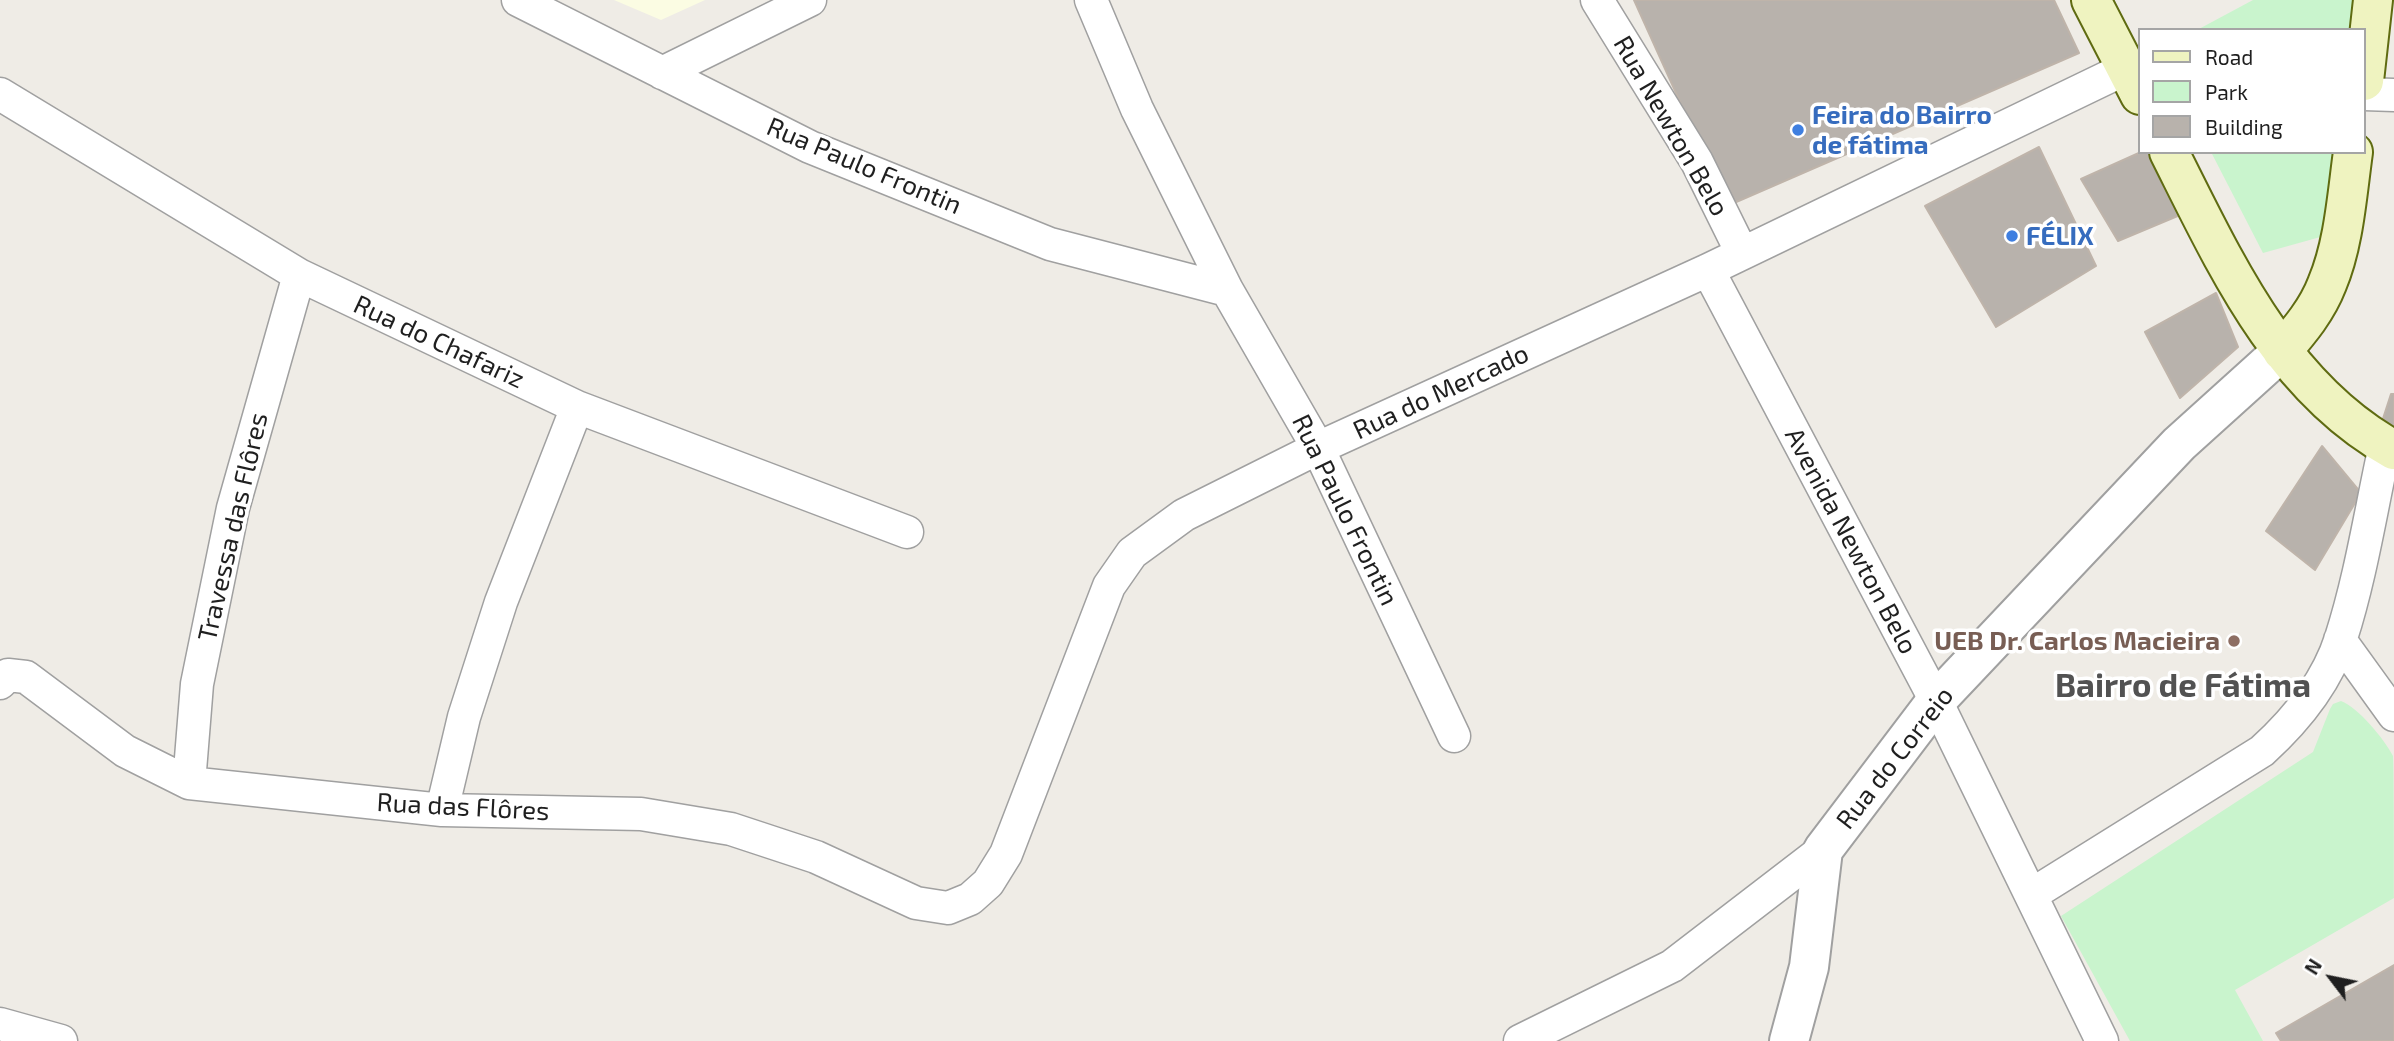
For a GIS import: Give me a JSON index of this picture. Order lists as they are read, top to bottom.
{
  "streets": {
    "street": [
      "Rua Newton Belo",
      "Rua Paulo Frontin",
      "Rua do Chafariz",
      "Rua do Mercado",
      "Travessa das Flôres",
      "Avenida Newton Belo",
      "Rua do Correio",
      "Rua das Flôres"
    ]
  },
  "crossings": [
    ["Rua Newton Belo", "Rua do Mercado"],
    ["Rua Paulo Frontin", "Rua do Mercado"],
    ["Rua do Chafariz", "Travessa das Flôres"],
    ["Rua do Mercado", "Avenida Newton Belo"],
    ["Rua do Mercado", "Rua das Flôres"],
    ["Travessa das Flôres", "Rua das Flôres"],
    ["Avenida Newton Belo", "Rua do Correio"]
  ],
  "districts": ["Bairro de Fátima"],
  "places": ["Feira do Bairro de fátima", "FÉLIX", "UEB Dr. Carlos Macieira"],
  "legend": ["Road", "Park", "Building"],
  "north": "top left"
}
